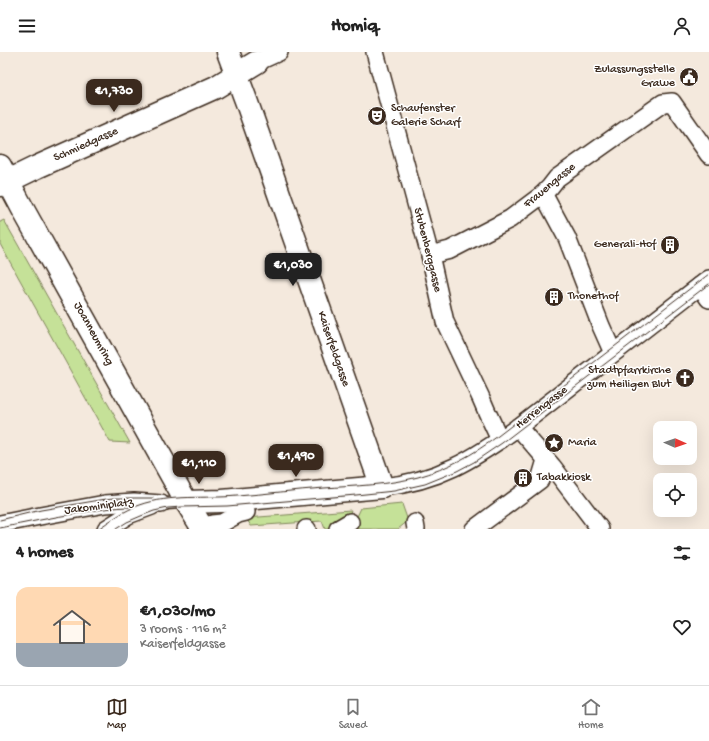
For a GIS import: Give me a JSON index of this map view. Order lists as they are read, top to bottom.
{
  "streets": {
    "street": [
      "Schmiedgasse",
      "Frauengasse",
      "Stubenberggasse",
      "Joanneumring",
      "Kaiserfeldgasse",
      "Herrengasse",
      "Jakominiplatz"
    ]
  },
  "crossings": [
    ["Schmiedgasse", "Joanneumring"],
    ["Schmiedgasse", "Kaiserfeldgasse"],
    ["Frauengasse", "Stubenberggasse"],
    ["Stubenberggasse", "Herrengasse"],
    ["Kaiserfeldgasse", "Herrengasse"]
  ],
  "places": {
    "public building": ["Zulassungsstelle Grawe"],
    "theatre": ["Schaufenster Galerie Scharf"],
    "building": ["Generali-Hof", "Thonethof", "Tabakkiosk"],
    "church": ["Stadtpfarrkirche zum Heiligen Blut"],
    "place": ["Maria"]
  },
  "north": "right",
  "page": {
    "header": "Homiq",
    "price": [
      "€1,730",
      "€1,030",
      "€1,490",
      "€1,110"
    ],
    "heading": "4 homes",
    "list": [
      {
        "name": "€1,030/mo",
        "note": "3 rooms · 116 m² · Kaiserfeldgasse"
      }
    ],
    "tabs": ["Map", "Saved", "Home"]
  }
}
